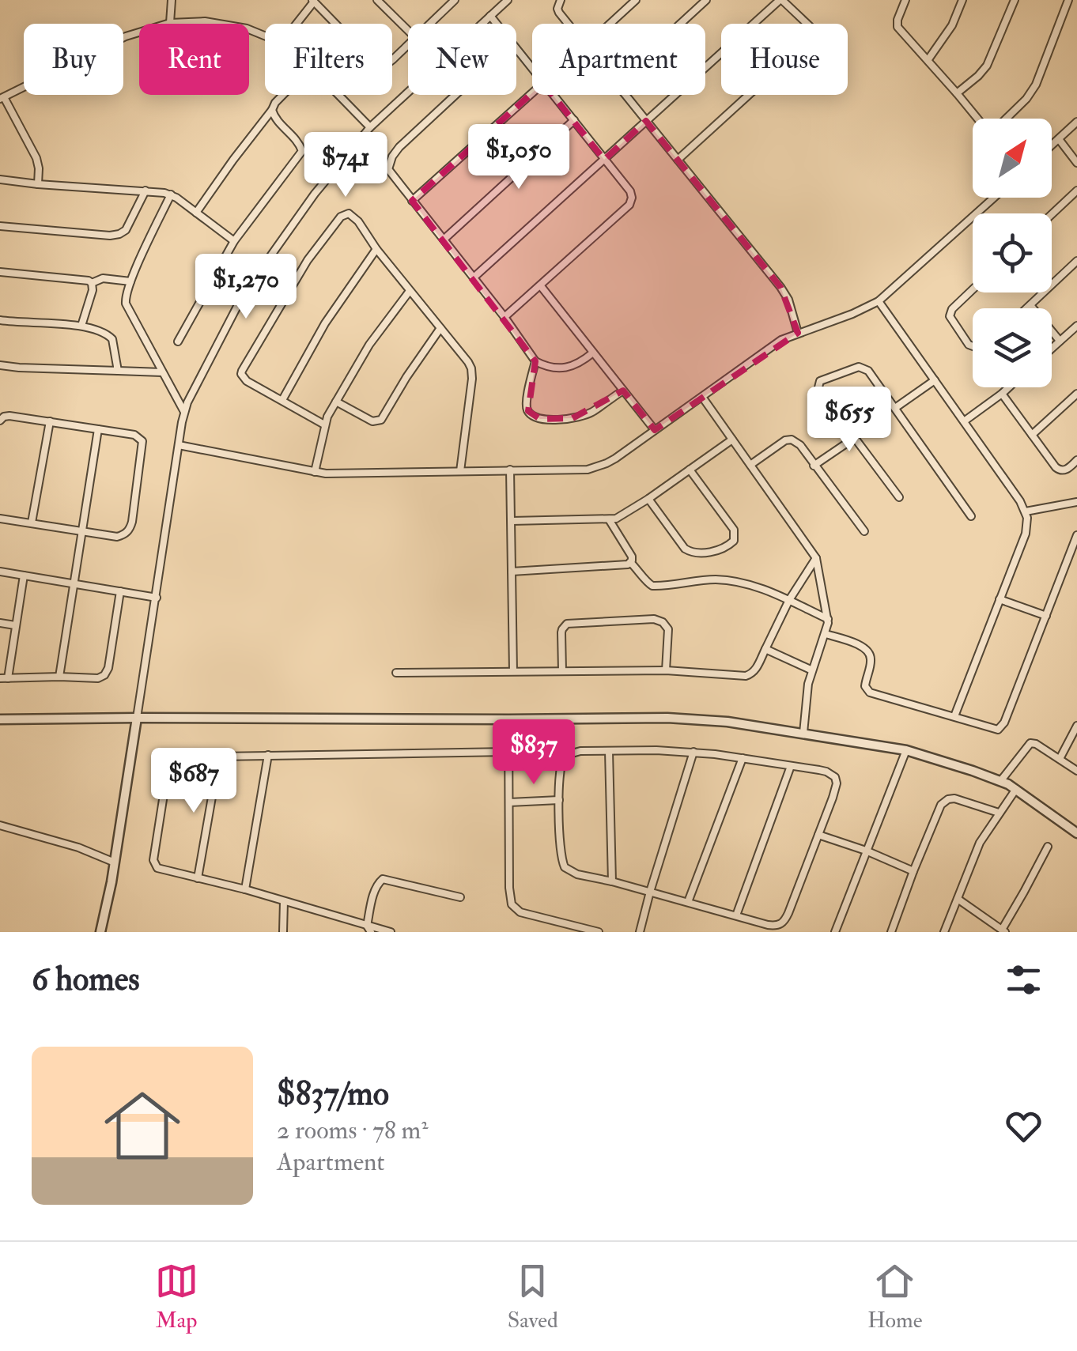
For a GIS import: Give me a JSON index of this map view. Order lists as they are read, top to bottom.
{
  "north": "top right",
  "page": {
    "chip": [
      "Buy",
      "Rent",
      "Filters",
      "New",
      "Apartment",
      "House"
    ],
    "price": [
      "$1,050",
      "$741",
      "$1,270",
      "$655",
      "$837",
      "$687"
    ],
    "heading": "6 homes",
    "list": [
      {
        "name": "$837/mo",
        "note": "2 rooms · 78 m² · Apartment"
      }
    ],
    "tabs": ["Map", "Saved", "Home"]
  }
}
